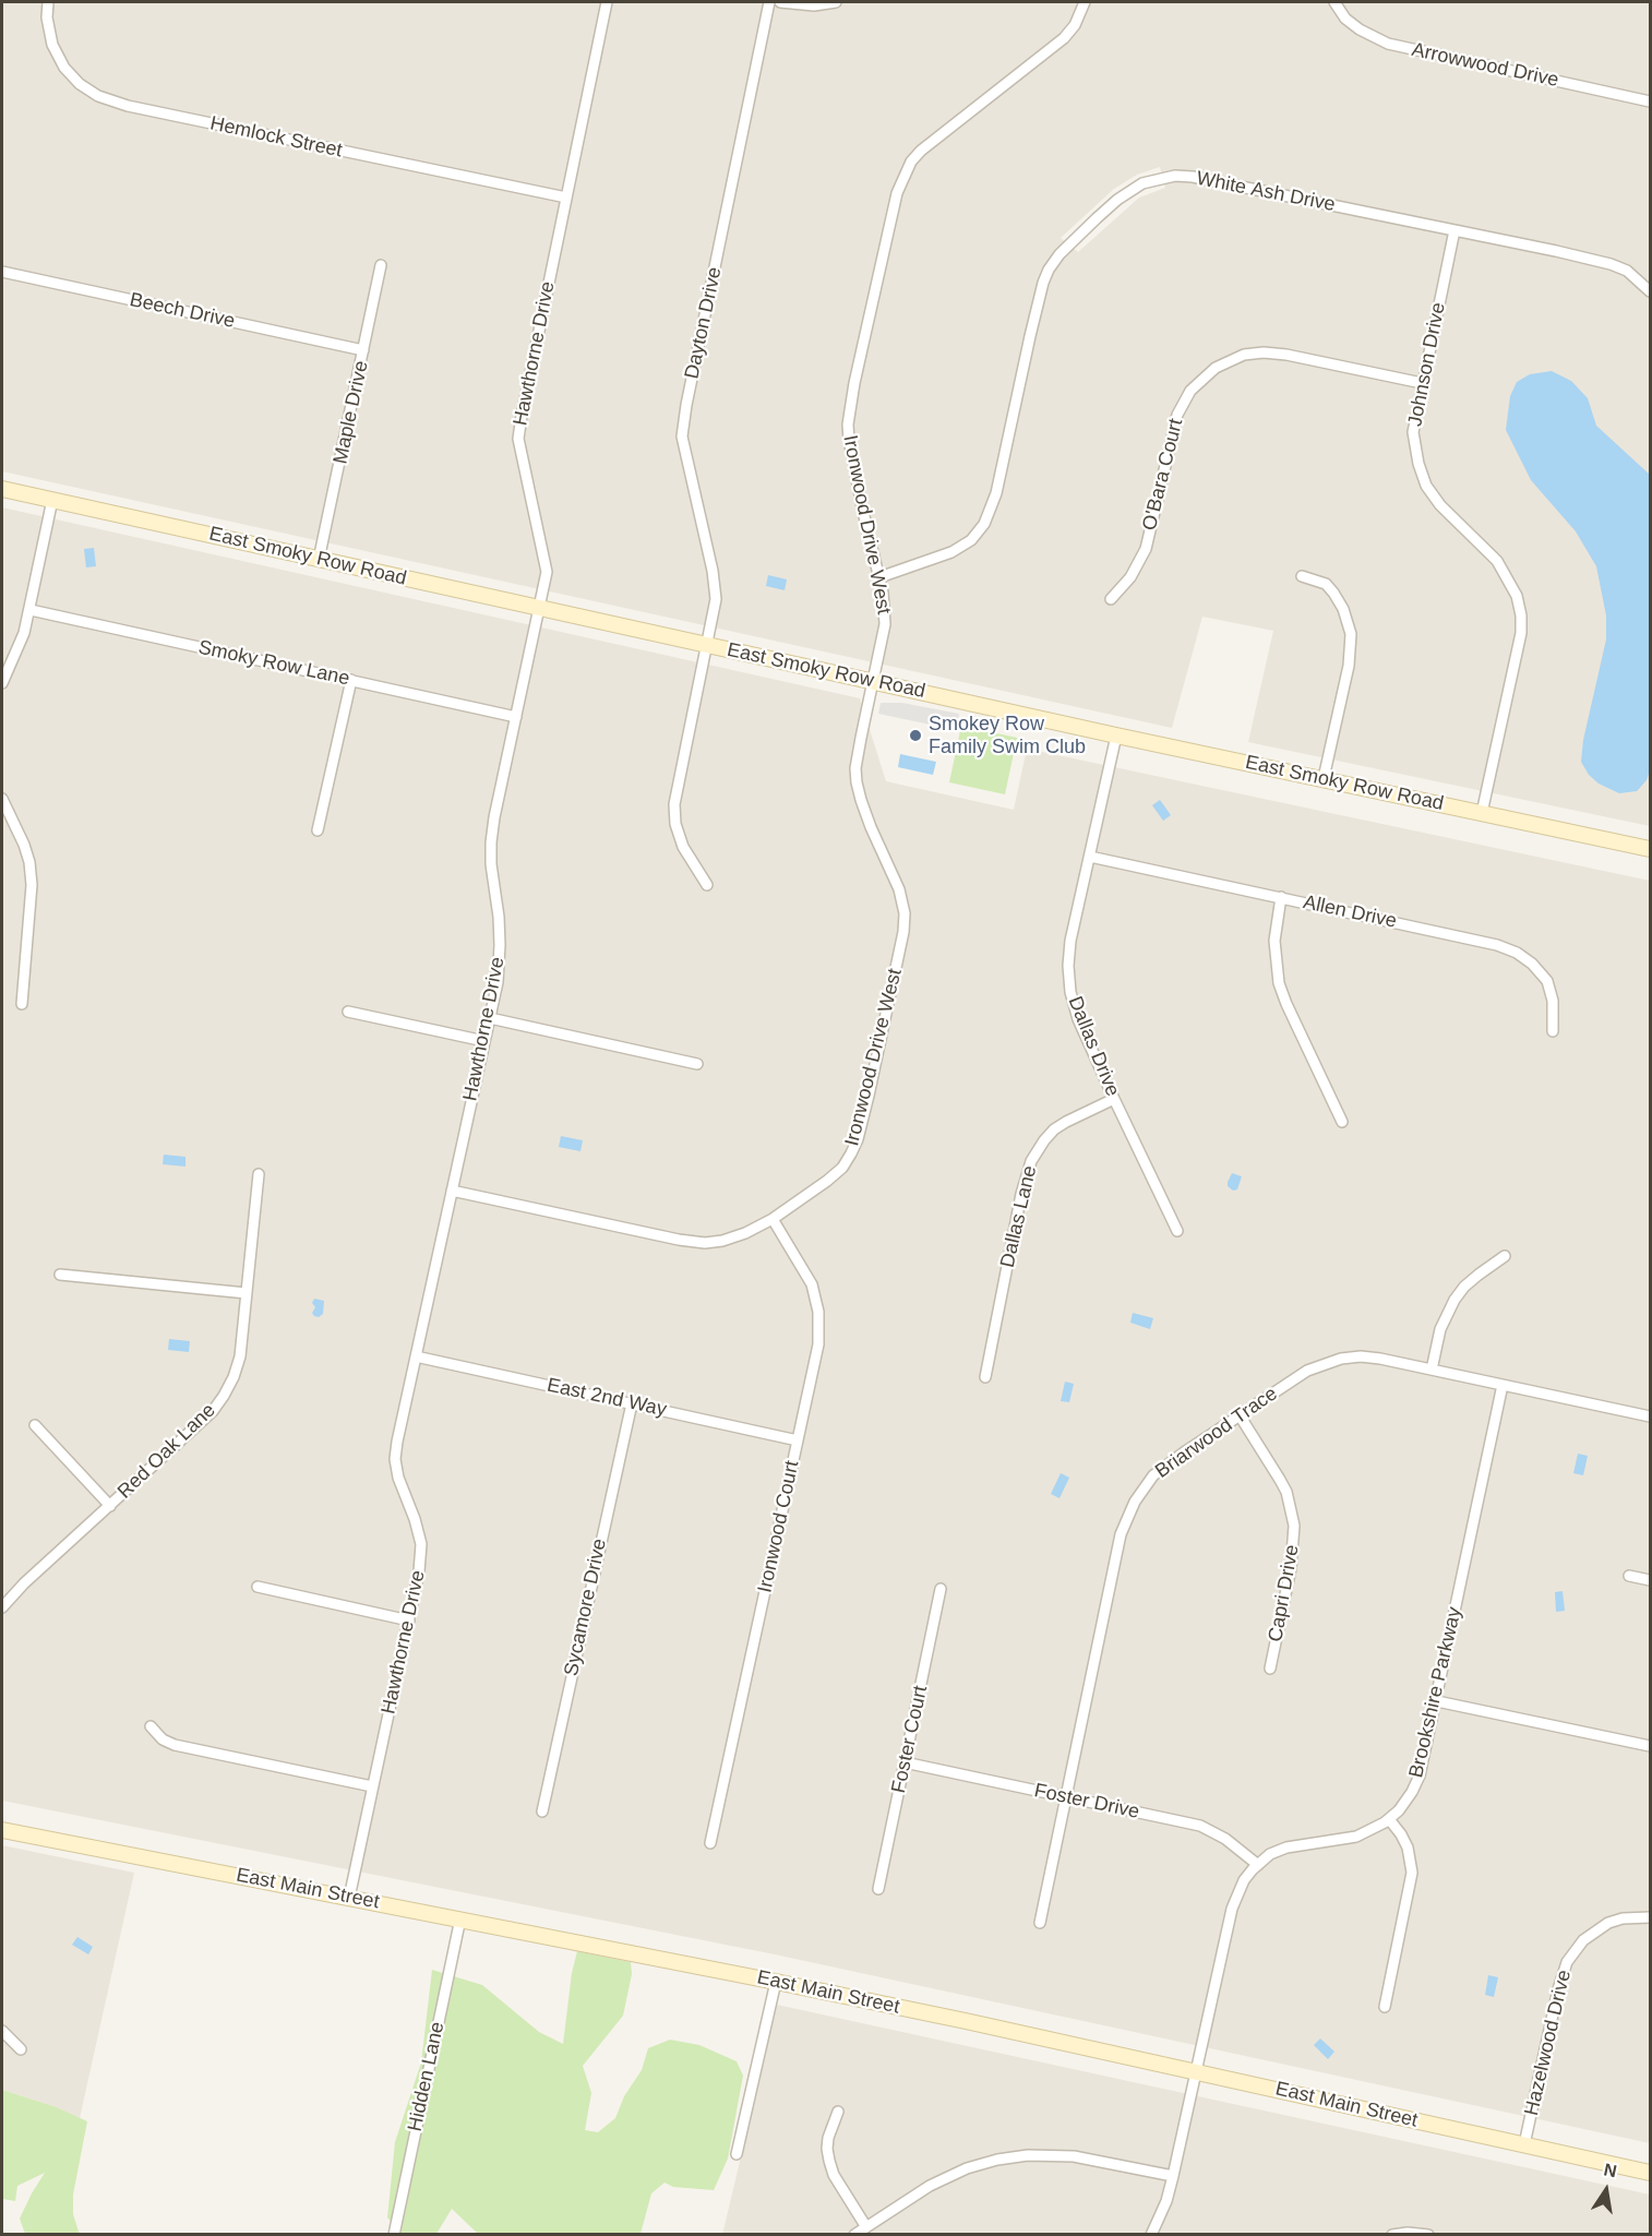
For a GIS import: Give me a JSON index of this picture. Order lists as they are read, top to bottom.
{
  "streets": {
    "street": [
      "Arrowwood Drive",
      "Hemlock Street",
      "White Ash Drive",
      "Beech Drive",
      "Dayton Drive",
      "Hawthorne Drive",
      "Johnson Drive",
      "Maple Drive",
      "O'Bara Court",
      "Ironwood Drive West",
      "East Smoky Row Road",
      "Smoky Row Lane",
      "Allen Drive",
      "Dallas Drive",
      "Dallas Lane",
      "East 2nd Way",
      "Briarwood Trace",
      "Red Oak Lane",
      "Ironwood Court",
      "Capri Drive",
      "Sycamore Drive",
      "Brookshire Parkway",
      "Foster Court",
      "Foster Drive",
      "East Main Street",
      "Hazelwood Drive",
      "Hidden Lane"
    ]
  },
  "crossings": [
    ["Hemlock Street", "Hawthorne Drive"],
    ["White Ash Drive", "Johnson Drive"],
    ["White Ash Drive", "Ironwood Drive West"],
    ["Beech Drive", "Maple Drive"],
    ["Dayton Drive", "East Smoky Row Road"],
    ["Hawthorne Drive", "Ironwood Drive West"],
    ["Hawthorne Drive", "East Smoky Row Road"],
    ["Hawthorne Drive", "Smoky Row Lane"],
    ["Hawthorne Drive", "East 2nd Way"],
    ["Hawthorne Drive", "East Main Street"],
    ["Johnson Drive", "O'Bara Court"],
    ["Johnson Drive", "East Smoky Row Road"],
    ["Maple Drive", "East Smoky Row Road"],
    ["Ironwood Drive West", "East Smoky Row Road"],
    ["Ironwood Drive West", "Ironwood Court"],
    ["East Smoky Row Road", "Dallas Drive"],
    ["Allen Drive", "Dallas Drive"],
    ["Dallas Drive", "Dallas Lane"],
    ["East 2nd Way", "Ironwood Court"],
    ["East 2nd Way", "Sycamore Drive"],
    ["Briarwood Trace", "Capri Drive"],
    ["Briarwood Trace", "Brookshire Parkway"],
    ["Briarwood Trace", "Foster Drive"],
    ["Brookshire Parkway", "Foster Drive"],
    ["Brookshire Parkway", "East Main Street"],
    ["Foster Court", "Foster Drive"],
    ["East Main Street", "Hazelwood Drive"],
    ["East Main Street", "Hidden Lane"]
  ],
  "places": ["Smokey Row Family Swim Club"],
  "north": "top"
}
